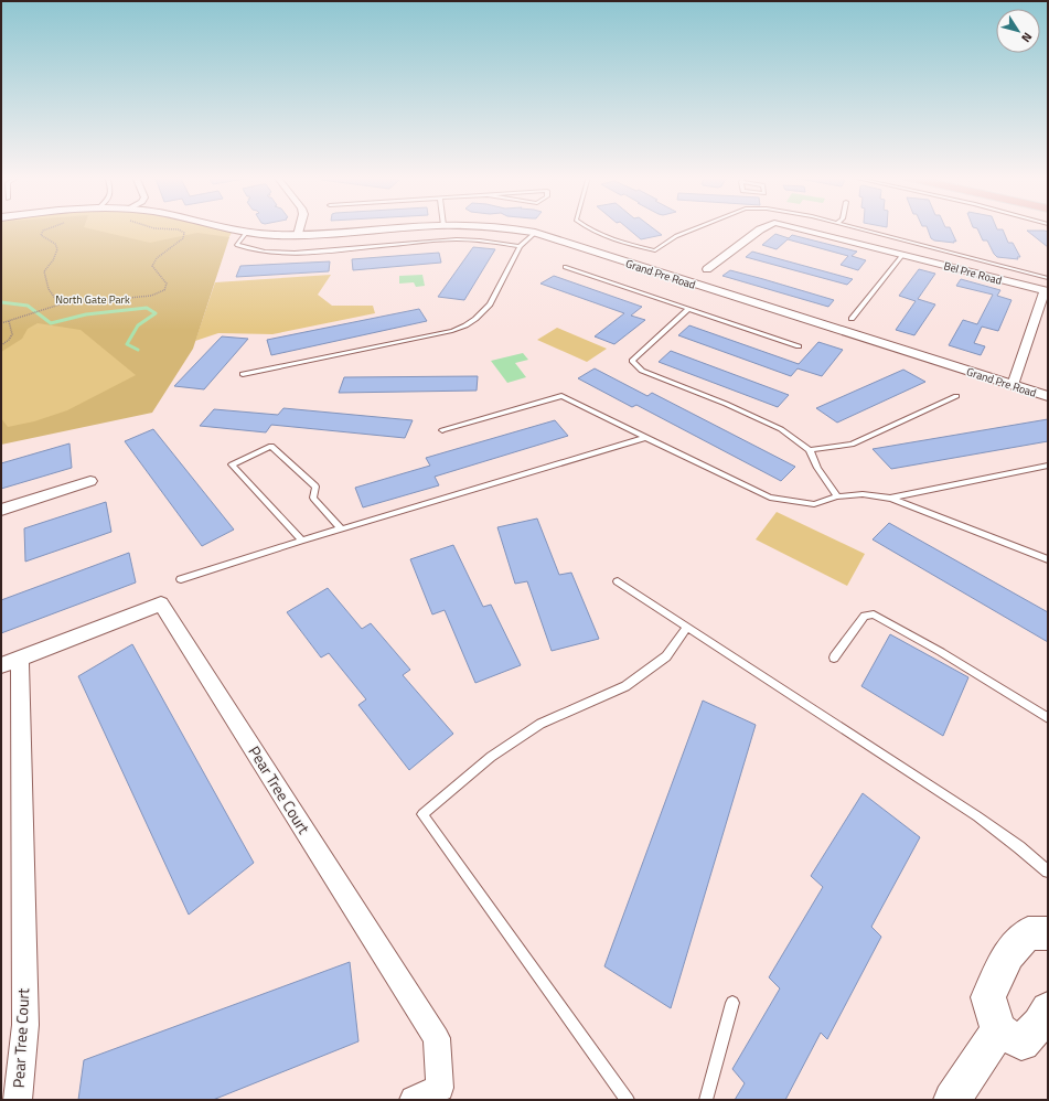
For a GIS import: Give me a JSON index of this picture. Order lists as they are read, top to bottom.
{
  "streets": {
    "street": ["Bel Pre Road", "Grand Pre Road", "Pear Tree Court"]
  },
  "crossings": [
    ["Bel Pre Road", "Grand Pre Road"]
  ],
  "parks": ["North Gate Park"],
  "north": "bottom right"
}
